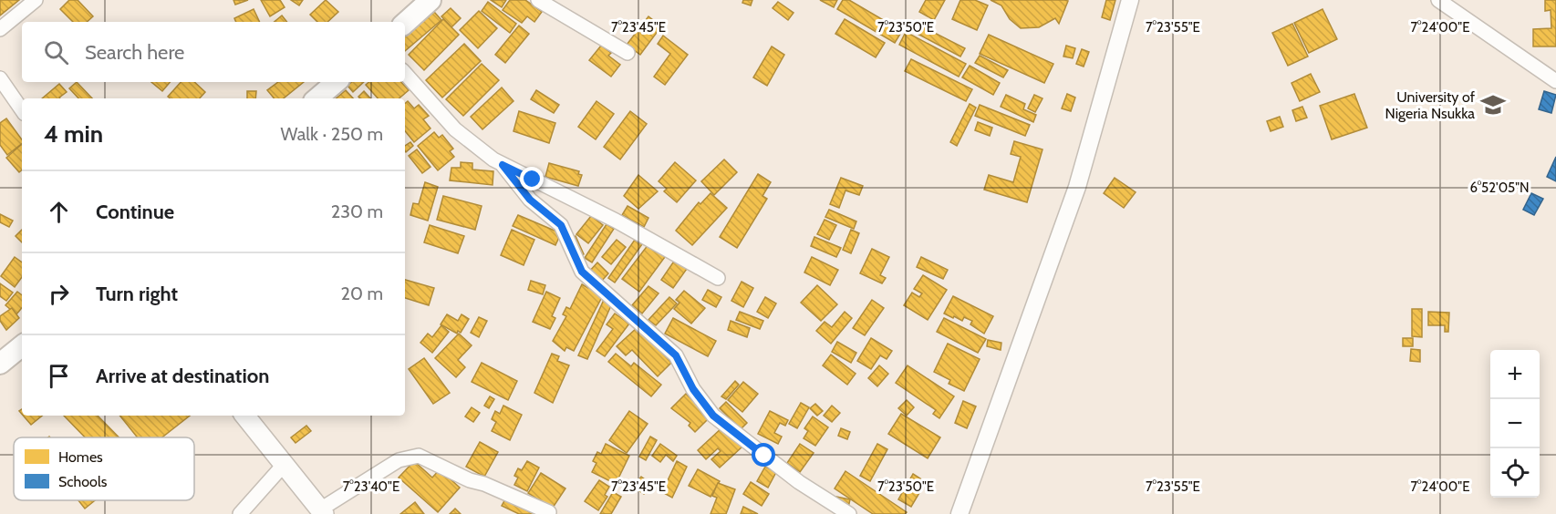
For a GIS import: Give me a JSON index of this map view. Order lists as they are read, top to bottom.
{
  "places": {
    "school or university": ["University of Nigeria Nsukka"]
  },
  "legend": ["Homes", "Schools"],
  "page": {
    "search": "Search here",
    "heading": ["4 min", "Walk · 250 m"],
    "list": [
      ["Continue", "230 m"],
      ["Turn right", "20 m"],
      "Arrive at destination"
    ],
    "map_buttons": ["+", "−"]
  },
  "coordinates": [
    "7°23'45\"E",
    "7°23'50\"E",
    "7°23'55\"E",
    "7°24'00\"E",
    "6°52'05\"N",
    "7°23'40\"E"
  ]
}
